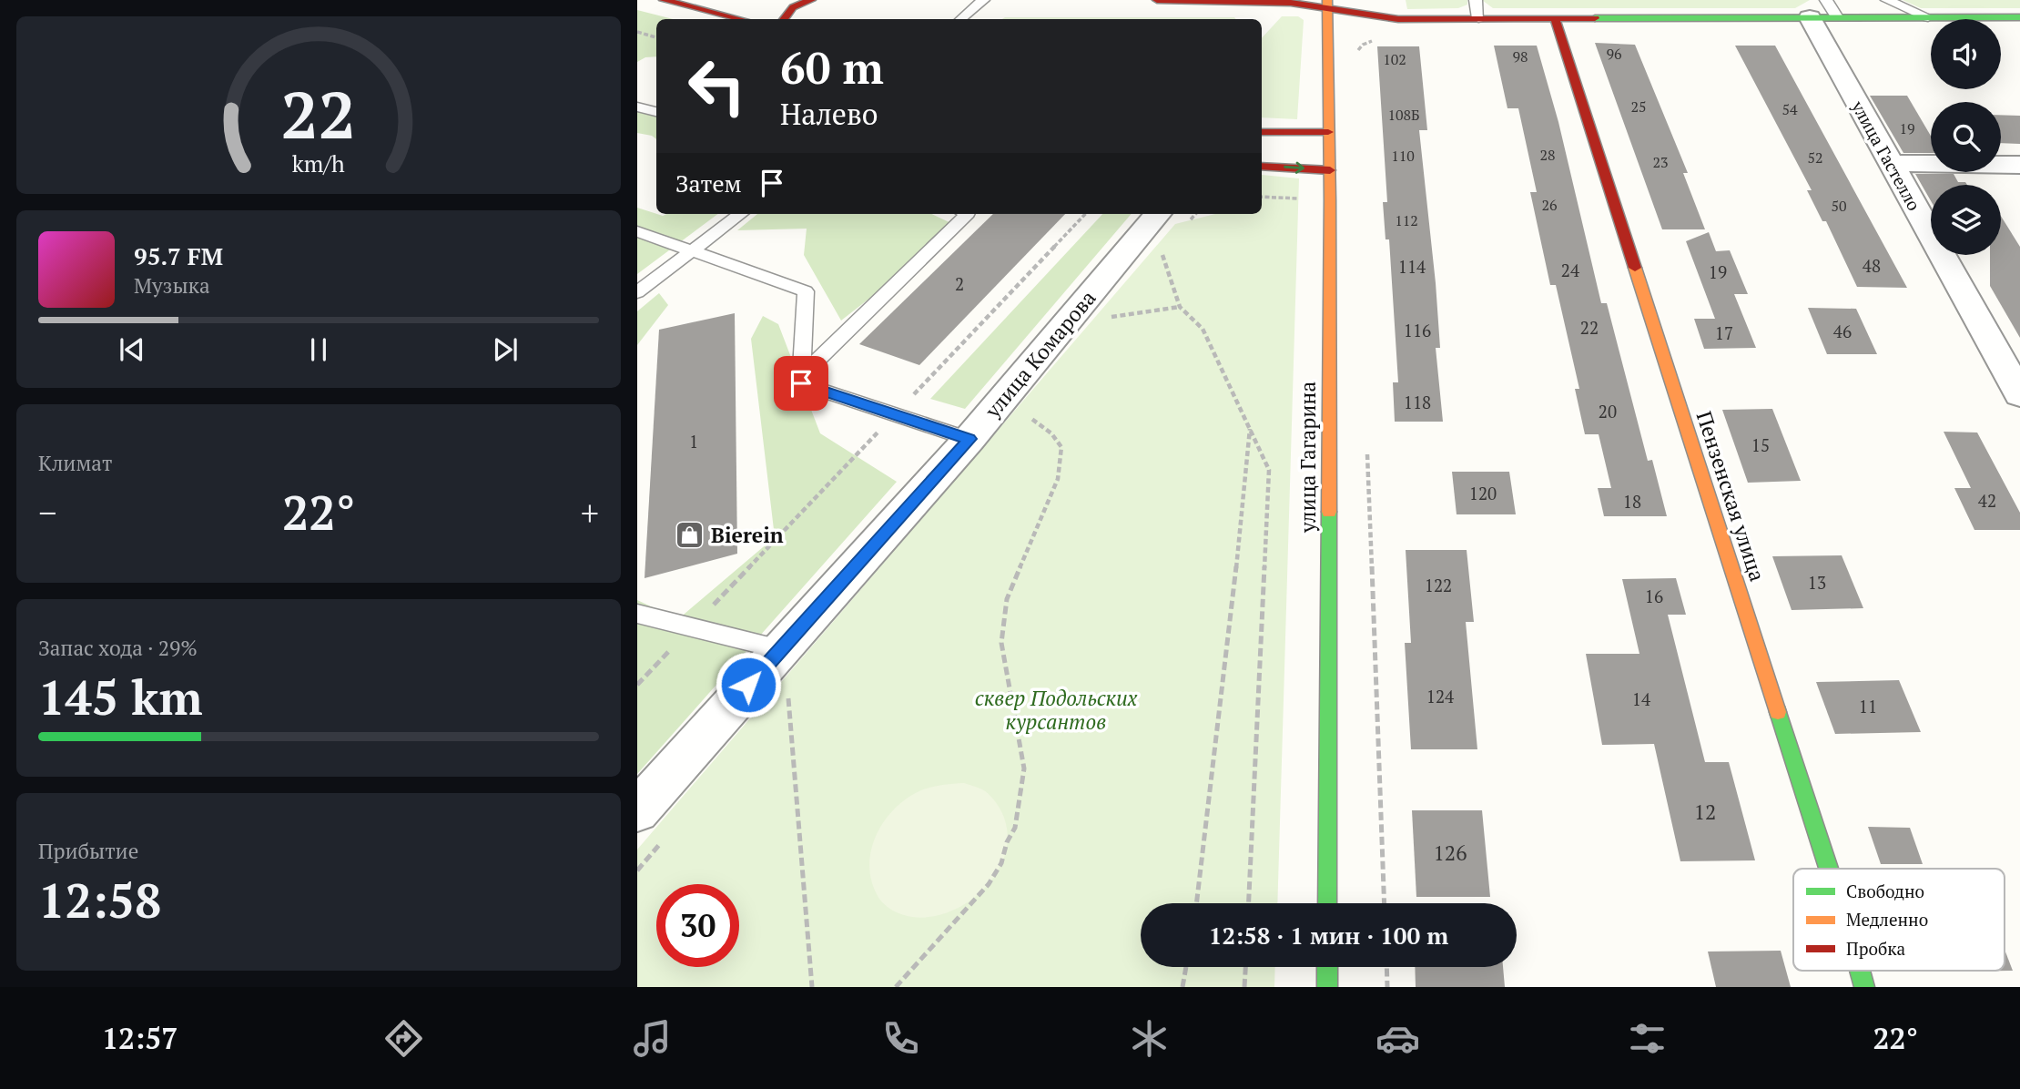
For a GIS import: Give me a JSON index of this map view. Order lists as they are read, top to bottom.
{
  "streets": {
    "main road": ["улица Гагарина", "Пензенская улица"],
    "street": ["улица Гастелло", "улица Комарова"]
  },
  "parks": ["сквер Подольских курсантов"],
  "places": {
    "shop": ["Bierein"]
  },
  "house_numbers": [
    "96",
    "98",
    "102",
    "25",
    "54",
    "108Б",
    "19",
    "28",
    "110",
    "52",
    "23",
    "26",
    "50",
    "112",
    "48",
    "114",
    "24",
    "19",
    "2",
    "22",
    "116",
    "46",
    "17",
    "118",
    "20",
    "1",
    "15",
    "120",
    "42",
    "18",
    "13",
    "122",
    "16",
    "124",
    "14",
    "11",
    "12",
    "126"
  ],
  "legend": ["Свободно", "Медленно", "Пробка"],
  "page": {
    "turn": ["60 m", "Налево"],
    "then": "Затем",
    "song": ["95.7 FM", "Музыка"],
    "tile": [
      "Климат",
      ["Запас хода · 29%", "145 km"],
      ["Прибытие", "12:58"]
    ],
    "heat": ["−", "22°", "+"],
    "limit": "30",
    "trip": "12:58 · 1 мин · 100 m",
    "tabs": ["12:57", "22°"],
    "gauge": ["22", "km/h"]
  }
}
